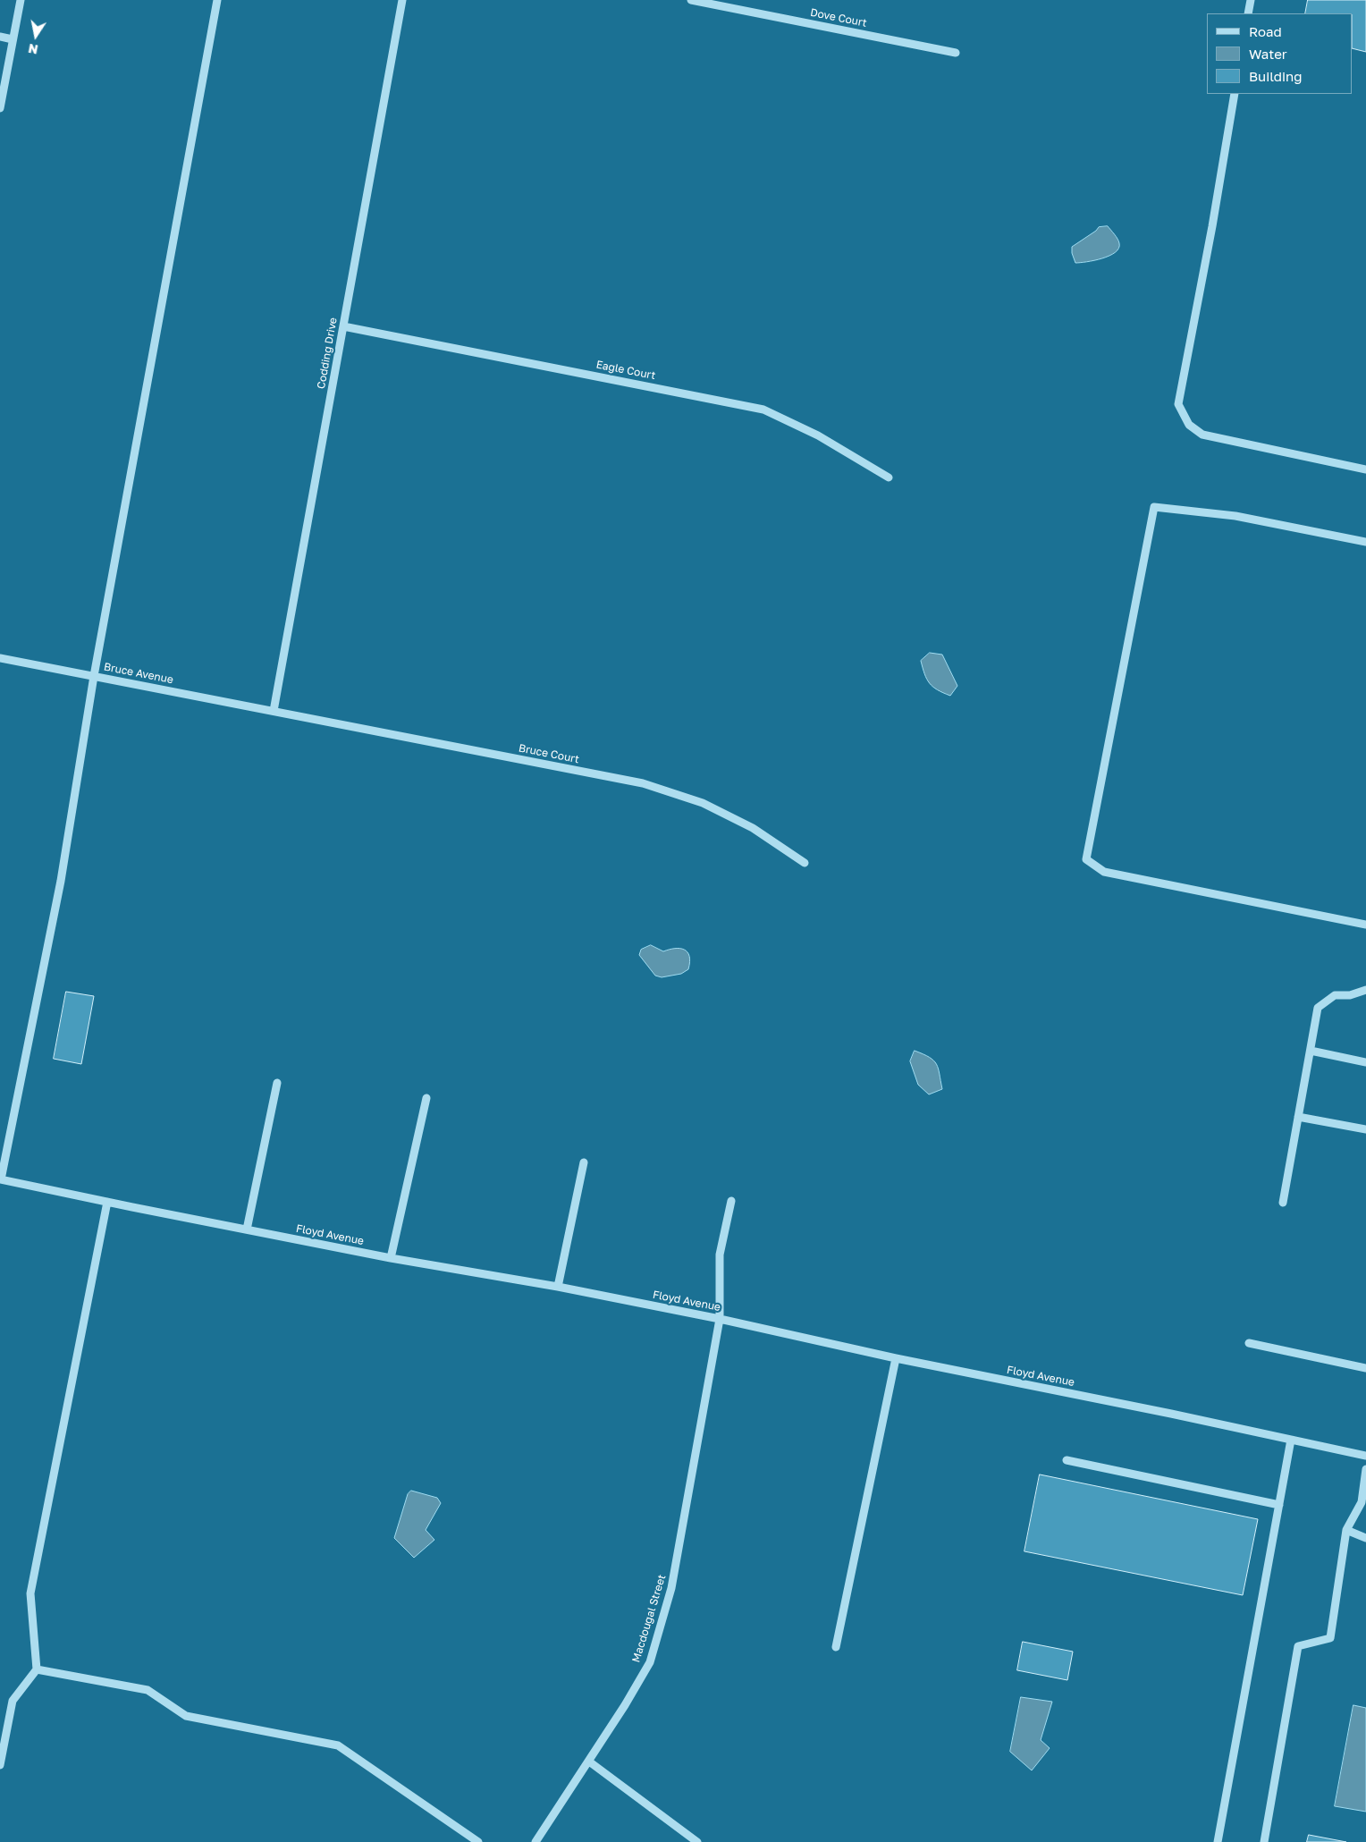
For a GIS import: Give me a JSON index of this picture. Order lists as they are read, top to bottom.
{
  "streets": {
    "street": [
      "Dove Court",
      "Codding Drive",
      "Eagle Court",
      "Bruce Avenue",
      "Bruce Court",
      "Floyd Avenue",
      "Macdougal Street"
    ]
  },
  "crossings": [
    ["Codding Drive", "Eagle Court"],
    ["Codding Drive", "Bruce Avenue"],
    ["Codding Drive", "Bruce Court"],
    ["Bruce Avenue", "Bruce Court"],
    ["Floyd Avenue", "Macdougal Street"]
  ],
  "legend": ["Road", "Water", "Building"],
  "north": "bottom"
}
